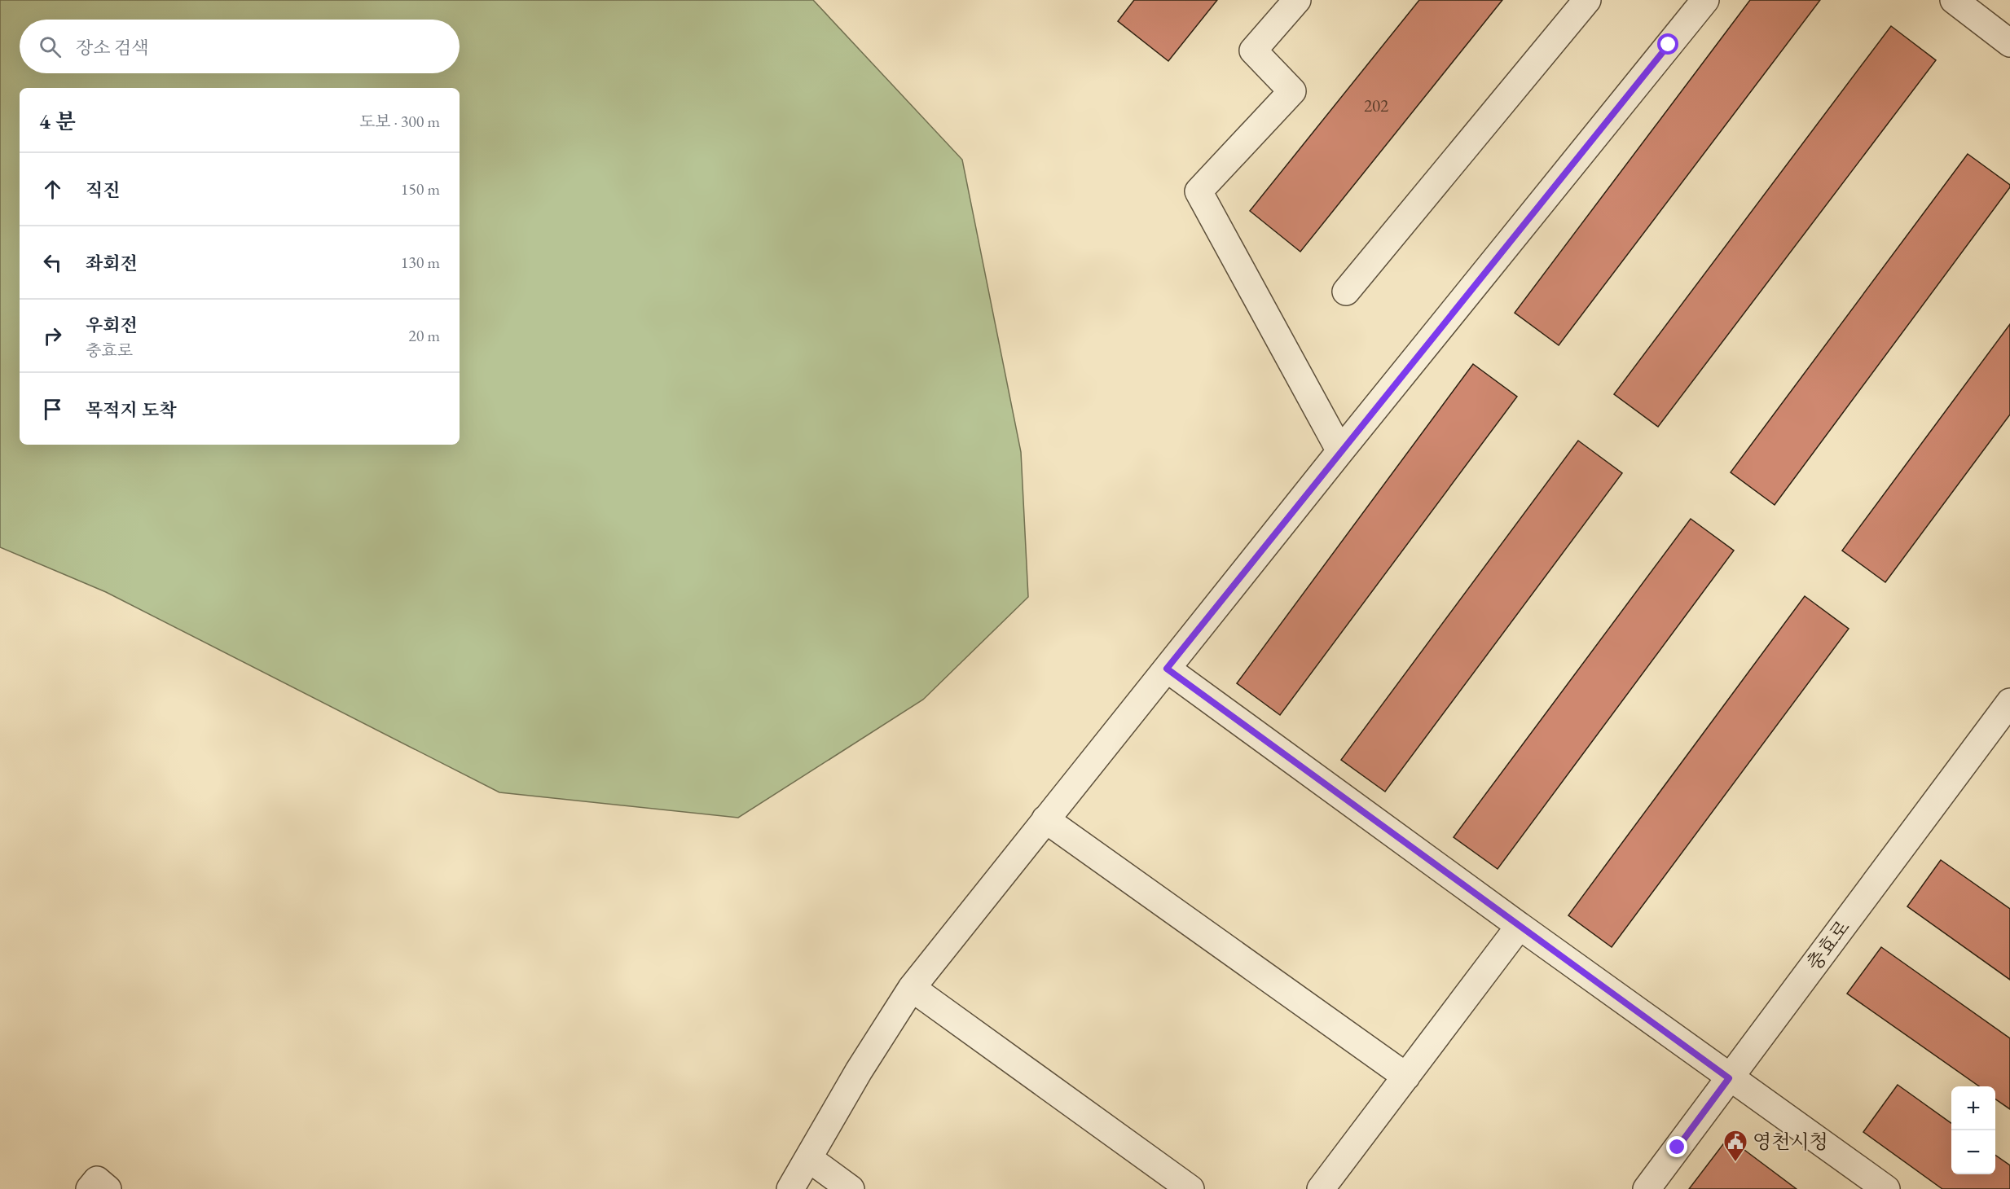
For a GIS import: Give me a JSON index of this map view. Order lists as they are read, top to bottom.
{
  "streets": {
    "street": ["충효로"]
  },
  "places": {
    "public building": ["영천시청"]
  },
  "house_numbers": ["202"],
  "page": {
    "search": "장소 검색",
    "heading": ["4 분", "도보 · 300 m"],
    "list": [
      ["직진", "150 m"],
      ["좌회전", "130 m"],
      ["우회전", "충효로", "20 m"],
      "목적지 도착"
    ],
    "map_buttons": ["+", "−"]
  }
}
